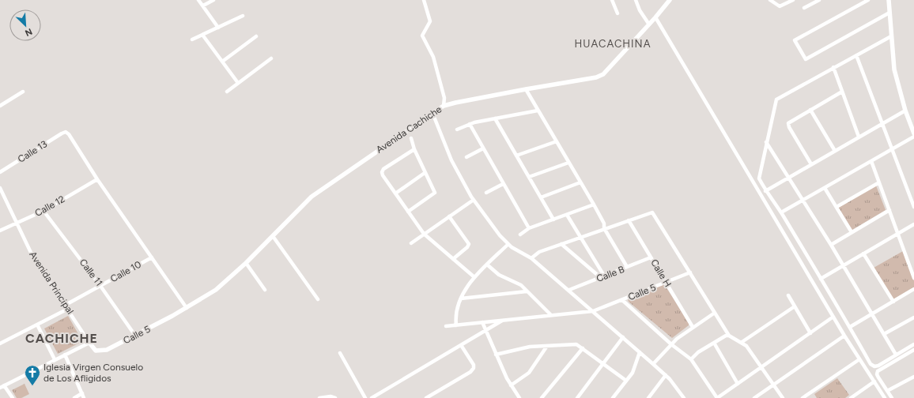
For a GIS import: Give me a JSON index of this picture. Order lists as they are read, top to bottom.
{
  "streets": {
    "street": [
      "Avenida Cachiche",
      "Calle 13",
      "Calle 12",
      "Calle 10",
      "Calle 11",
      "Calle H",
      "Calle B",
      "Avenida Principal",
      "Calle 5"
    ]
  },
  "crossings": [
    ["Avenida Cachiche", "Calle 5"],
    ["Calle 13", "Calle 12"],
    ["Calle 12", "Calle 11"],
    ["Calle 12", "Avenida Principal"],
    ["Calle 10", "Calle 11"],
    ["Calle 10", "Avenida Principal"],
    ["Calle 11", "Calle 5"],
    ["Calle H", "Calle B"],
    ["Calle H", "Calle 5"],
    ["Avenida Principal", "Calle 5"]
  ],
  "districts": ["HUACACHINA", "CACHICHE"],
  "places": {
    "church": ["Iglesia Virgen Consuelo de Los Afligidos"]
  },
  "north": "bottom right"
}
